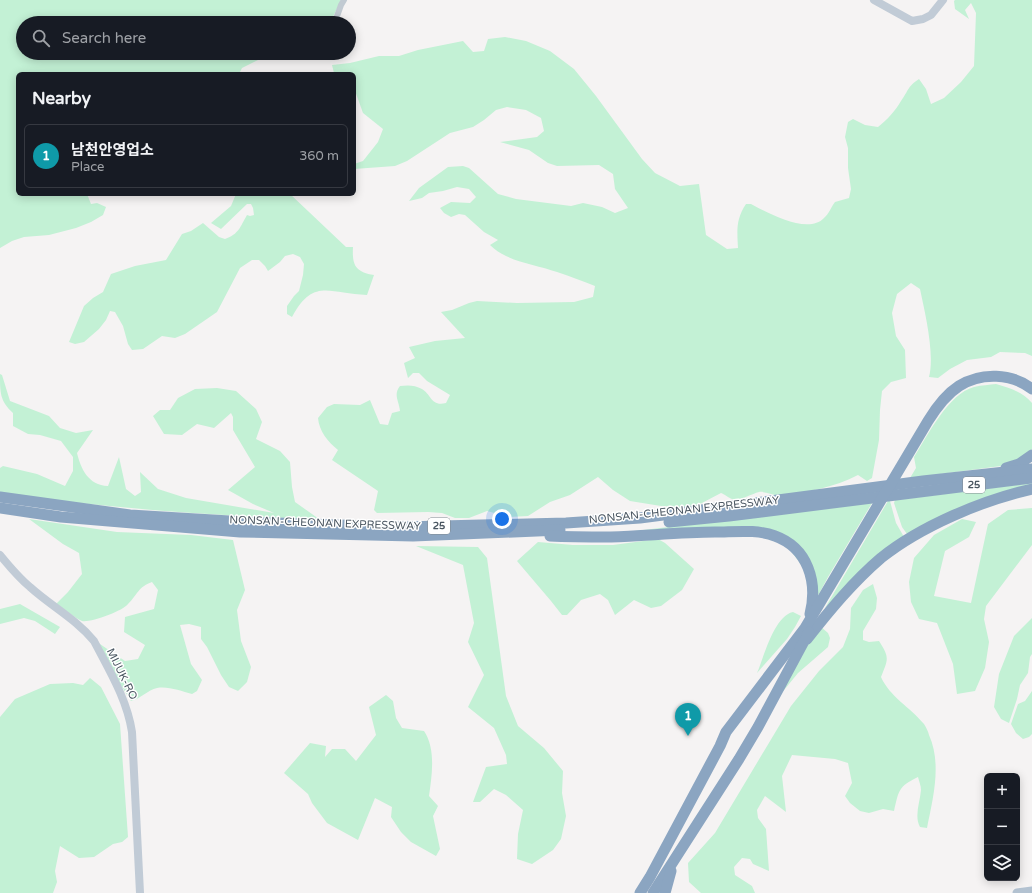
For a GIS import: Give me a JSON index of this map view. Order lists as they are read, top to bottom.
{
  "streets": {
    "highway": ["25", "NONSAN-CHEONAN EXPRESSWAY"],
    "street": ["MIJUK-RO"]
  },
  "page": {
    "search": "Search here",
    "heading": "Nearby",
    "list": [
      {
        "mark": "1",
        "name": "남천안영업소",
        "note": "Place",
        "value": "360 m"
      }
    ],
    "pins": "1",
    "map_buttons": ["+", "−"]
  }
}
